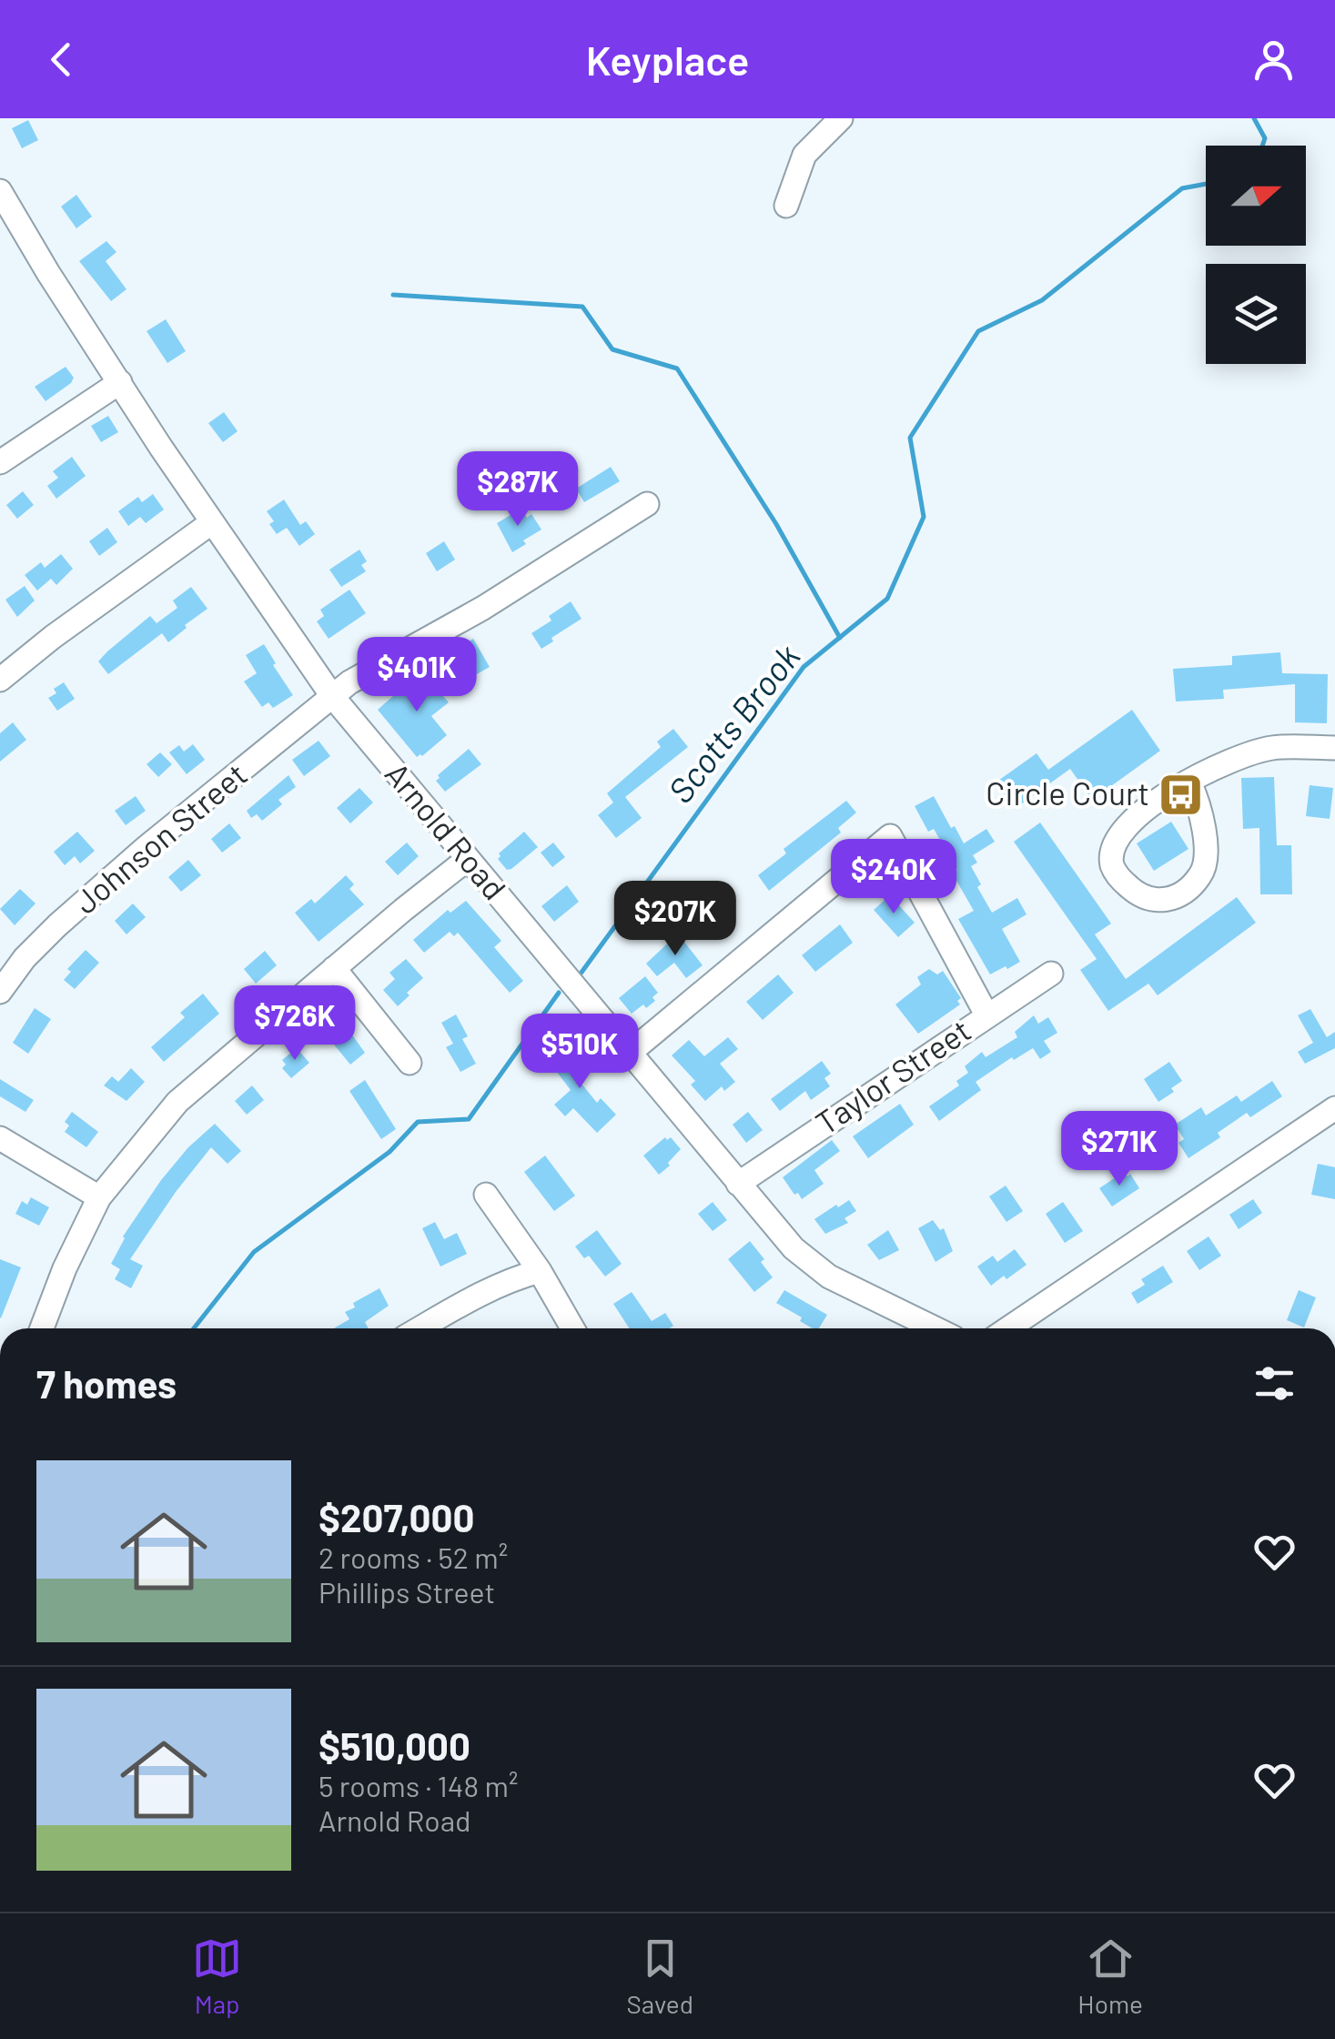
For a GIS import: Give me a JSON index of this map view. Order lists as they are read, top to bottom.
{
  "streets": {
    "street": ["Arnold Road", "Johnson Street", "Taylor Street"]
  },
  "crossings": [
    ["Arnold Road", "Johnson Street"],
    ["Arnold Road", "Taylor Street"]
  ],
  "water": ["Scotts Brook"],
  "places": {
    "bus stop": ["Circle Court"]
  },
  "north": "right",
  "page": {
    "header": "Keyplace",
    "price": [
      "$287K",
      "$401K",
      "$240K",
      "$207K",
      "$726K",
      "$510K",
      "$271K"
    ],
    "heading": "7 homes",
    "list": [
      {
        "name": "$207,000",
        "note": "2 rooms · 52 m² · Phillips Street"
      },
      {
        "name": "$510,000",
        "note": "5 rooms · 148 m² · Arnold Road"
      }
    ],
    "tabs": ["Map", "Saved", "Home"]
  }
}
